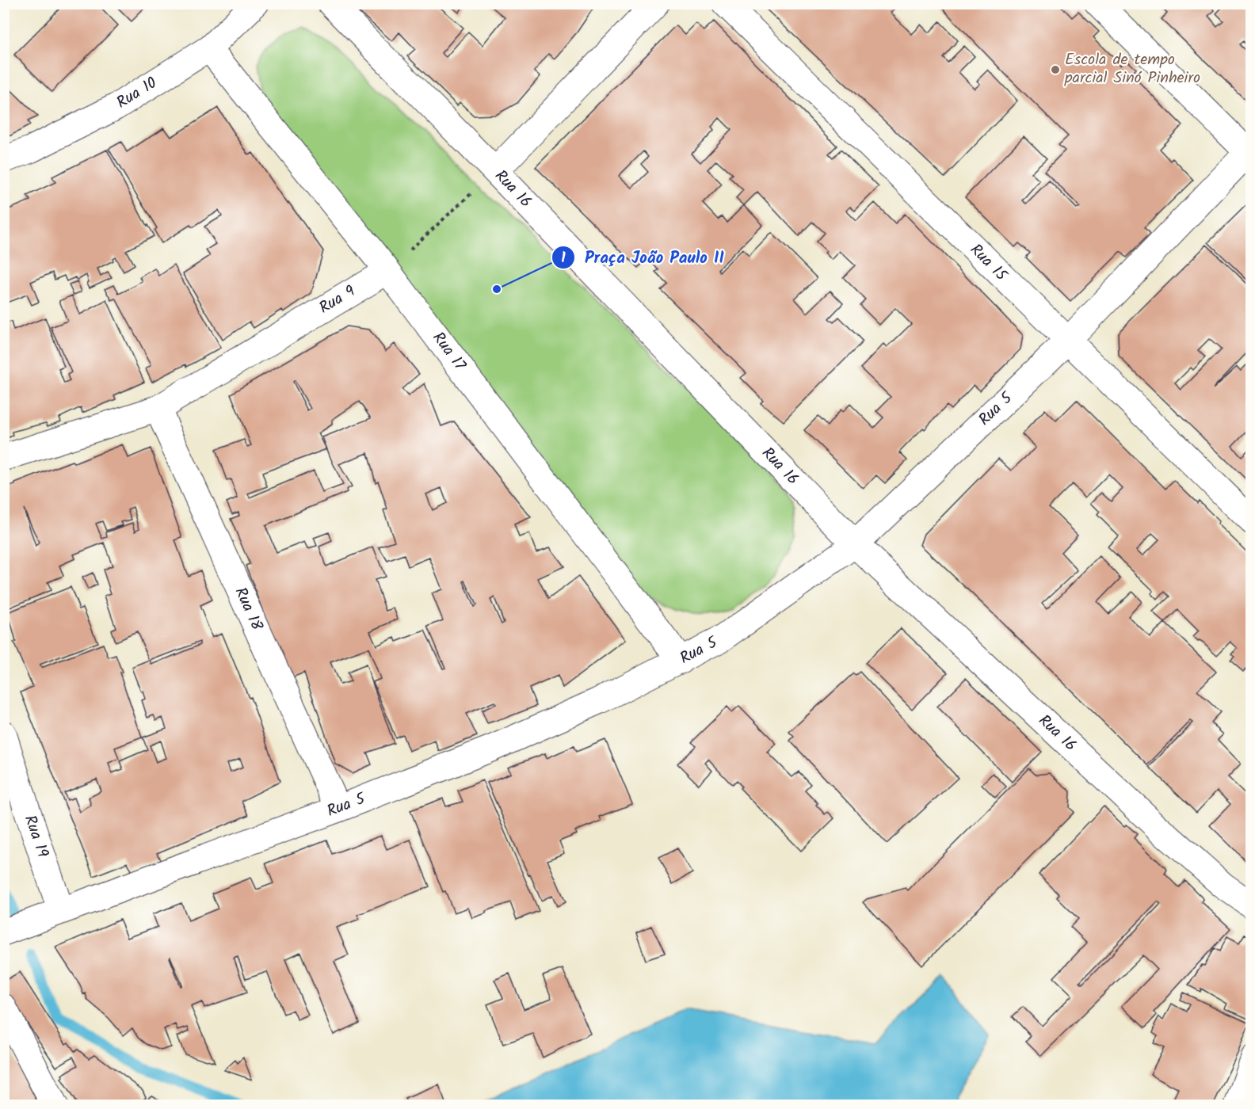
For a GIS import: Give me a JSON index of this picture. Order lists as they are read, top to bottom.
{
  "streets": {
    "street": [
      "Rua 10",
      "Rua 16",
      "Rua 15",
      "Rua 9",
      "Rua 17",
      "Rua 5",
      "Rua 18",
      "Rua 19"
    ]
  },
  "crossings": [
    ["Rua 10", "Rua 17"],
    ["Rua 16", "Rua 5"],
    ["Rua 15", "Rua 5"],
    ["Rua 9", "Rua 17"],
    ["Rua 9", "Rua 18"],
    ["Rua 17", "Rua 5"],
    ["Rua 5", "Rua 18"],
    ["Rua 5", "Rua 19"]
  ],
  "places": ["Escola de tempo parcial Sinó Pinheiro", "Praça João Paulo II"]
}
